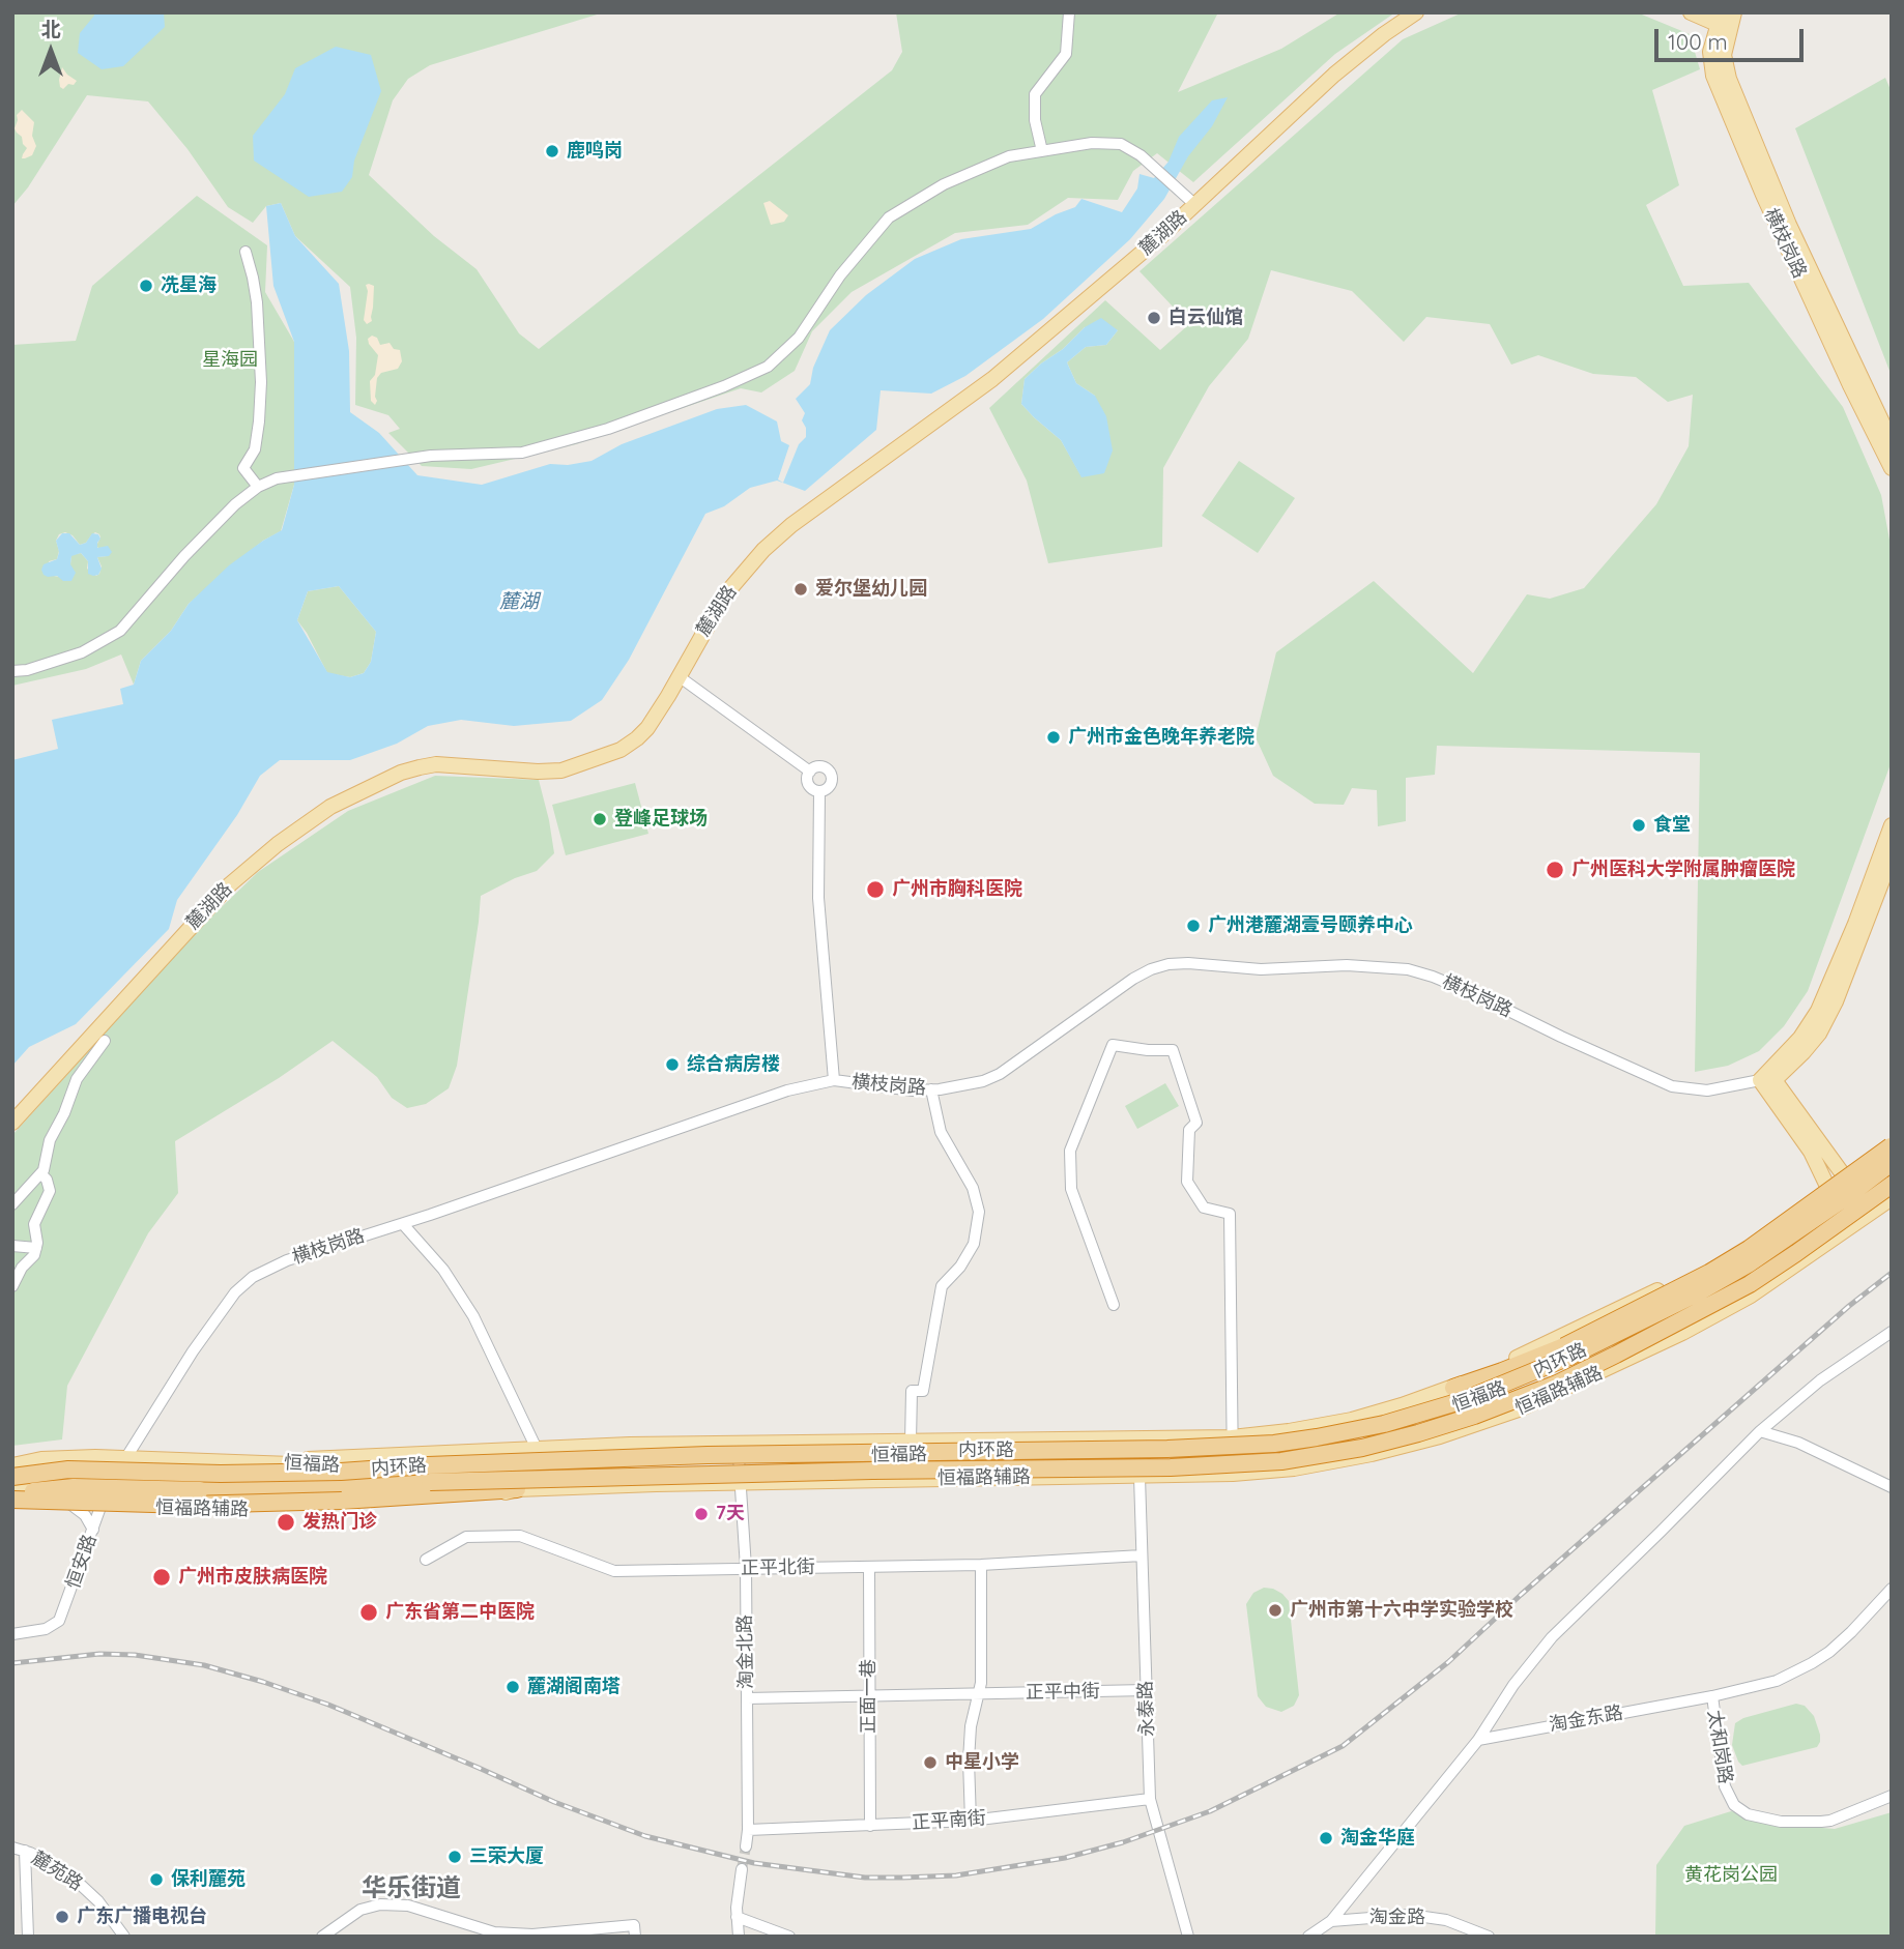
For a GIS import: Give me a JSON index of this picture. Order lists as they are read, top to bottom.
{
  "streets": {
    "highway": ["内环路"],
    "main road": [
      "麓湖路",
      "横枝岗路",
      "恒福路辅路",
      "恒福路"
    ],
    "street": [
      "恒安路",
      "正平北街",
      "淘金北路",
      "正平中街",
      "正面一巷",
      "永泰路",
      "淘金东路",
      "太和岗路",
      "正平南街",
      "麓苑路",
      "淘金路"
    ]
  },
  "crossings": [
    ["横枝岗路", "恒福路"],
    ["横枝岗路", "恒安路"],
    ["内环路", "恒福路辅路"],
    ["内环路", "恒福路"],
    ["恒福路辅路", "恒福路"],
    ["恒福路辅路", "恒安路"],
    ["恒福路辅路", "淘金北路"],
    ["恒福路辅路", "永泰路"],
    ["恒福路", "恒安路"],
    ["恒福路", "淘金北路"],
    ["正平北街", "淘金北路"],
    ["正平北街", "正面一巷"],
    ["正平北街", "永泰路"],
    ["淘金北路", "正平中街"],
    ["淘金北路", "正平南街"],
    ["正平中街", "正面一巷"],
    ["正平中街", "永泰路"],
    ["正面一巷", "正平南街"],
    ["永泰路", "正平南街"],
    ["淘金东路", "太和岗路"]
  ],
  "districts": ["华乐街道"],
  "water": ["麓湖"],
  "parks": ["星海园", "黄花岗公园"],
  "places": [
    "鹿鸣岗",
    "冼星海",
    "白云仙馆",
    "爱尔堡幼儿园",
    "广州市金色晚年养老院",
    "登峰足球场",
    "食堂",
    "广州医科大学附属肿瘤医院",
    "广州市胸科医院",
    "广州港麓湖壹号颐养中心",
    "综合病房楼",
    "7天",
    "发热门诊",
    "广州市皮肤病医院",
    "广州市第十六中学实验学校",
    "广东省第二中医院",
    "麓湖阁南塔",
    "中星小学",
    "淘金华庭",
    "三荣大厦",
    "保利麓苑",
    "广东广播电视台"
  ],
  "scale_bar": "100 m",
  "north": "top"
}
